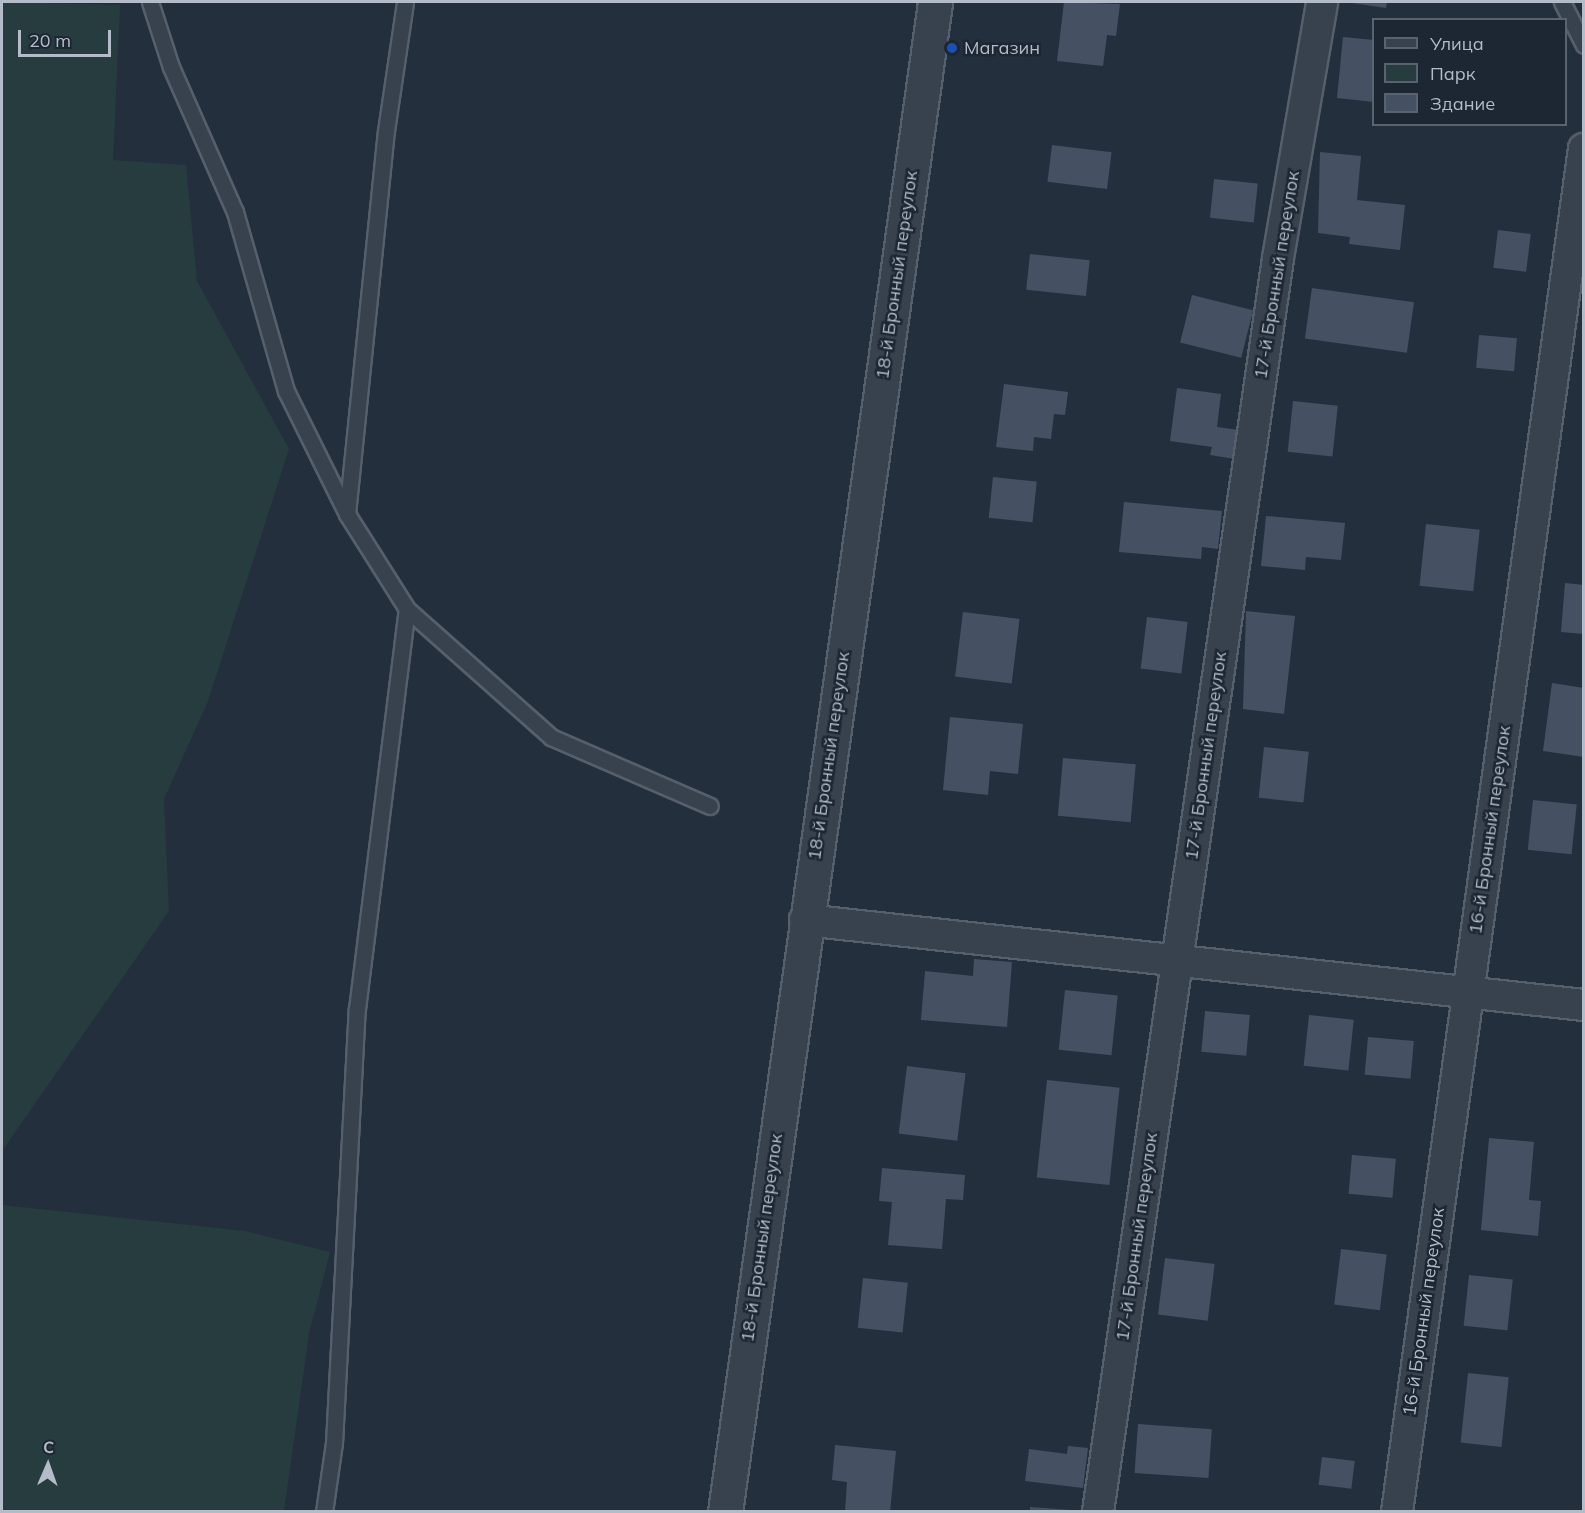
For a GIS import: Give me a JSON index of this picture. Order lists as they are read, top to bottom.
{
  "streets": {
    "street": ["18-й Бронный переулок", "17-й Бронный переулок", "16-й Бронный переулок"]
  },
  "places": ["Магазин"],
  "legend": ["Улица", "Парк", "Здание"],
  "scale_bar": "20 m",
  "north": "top"
}
